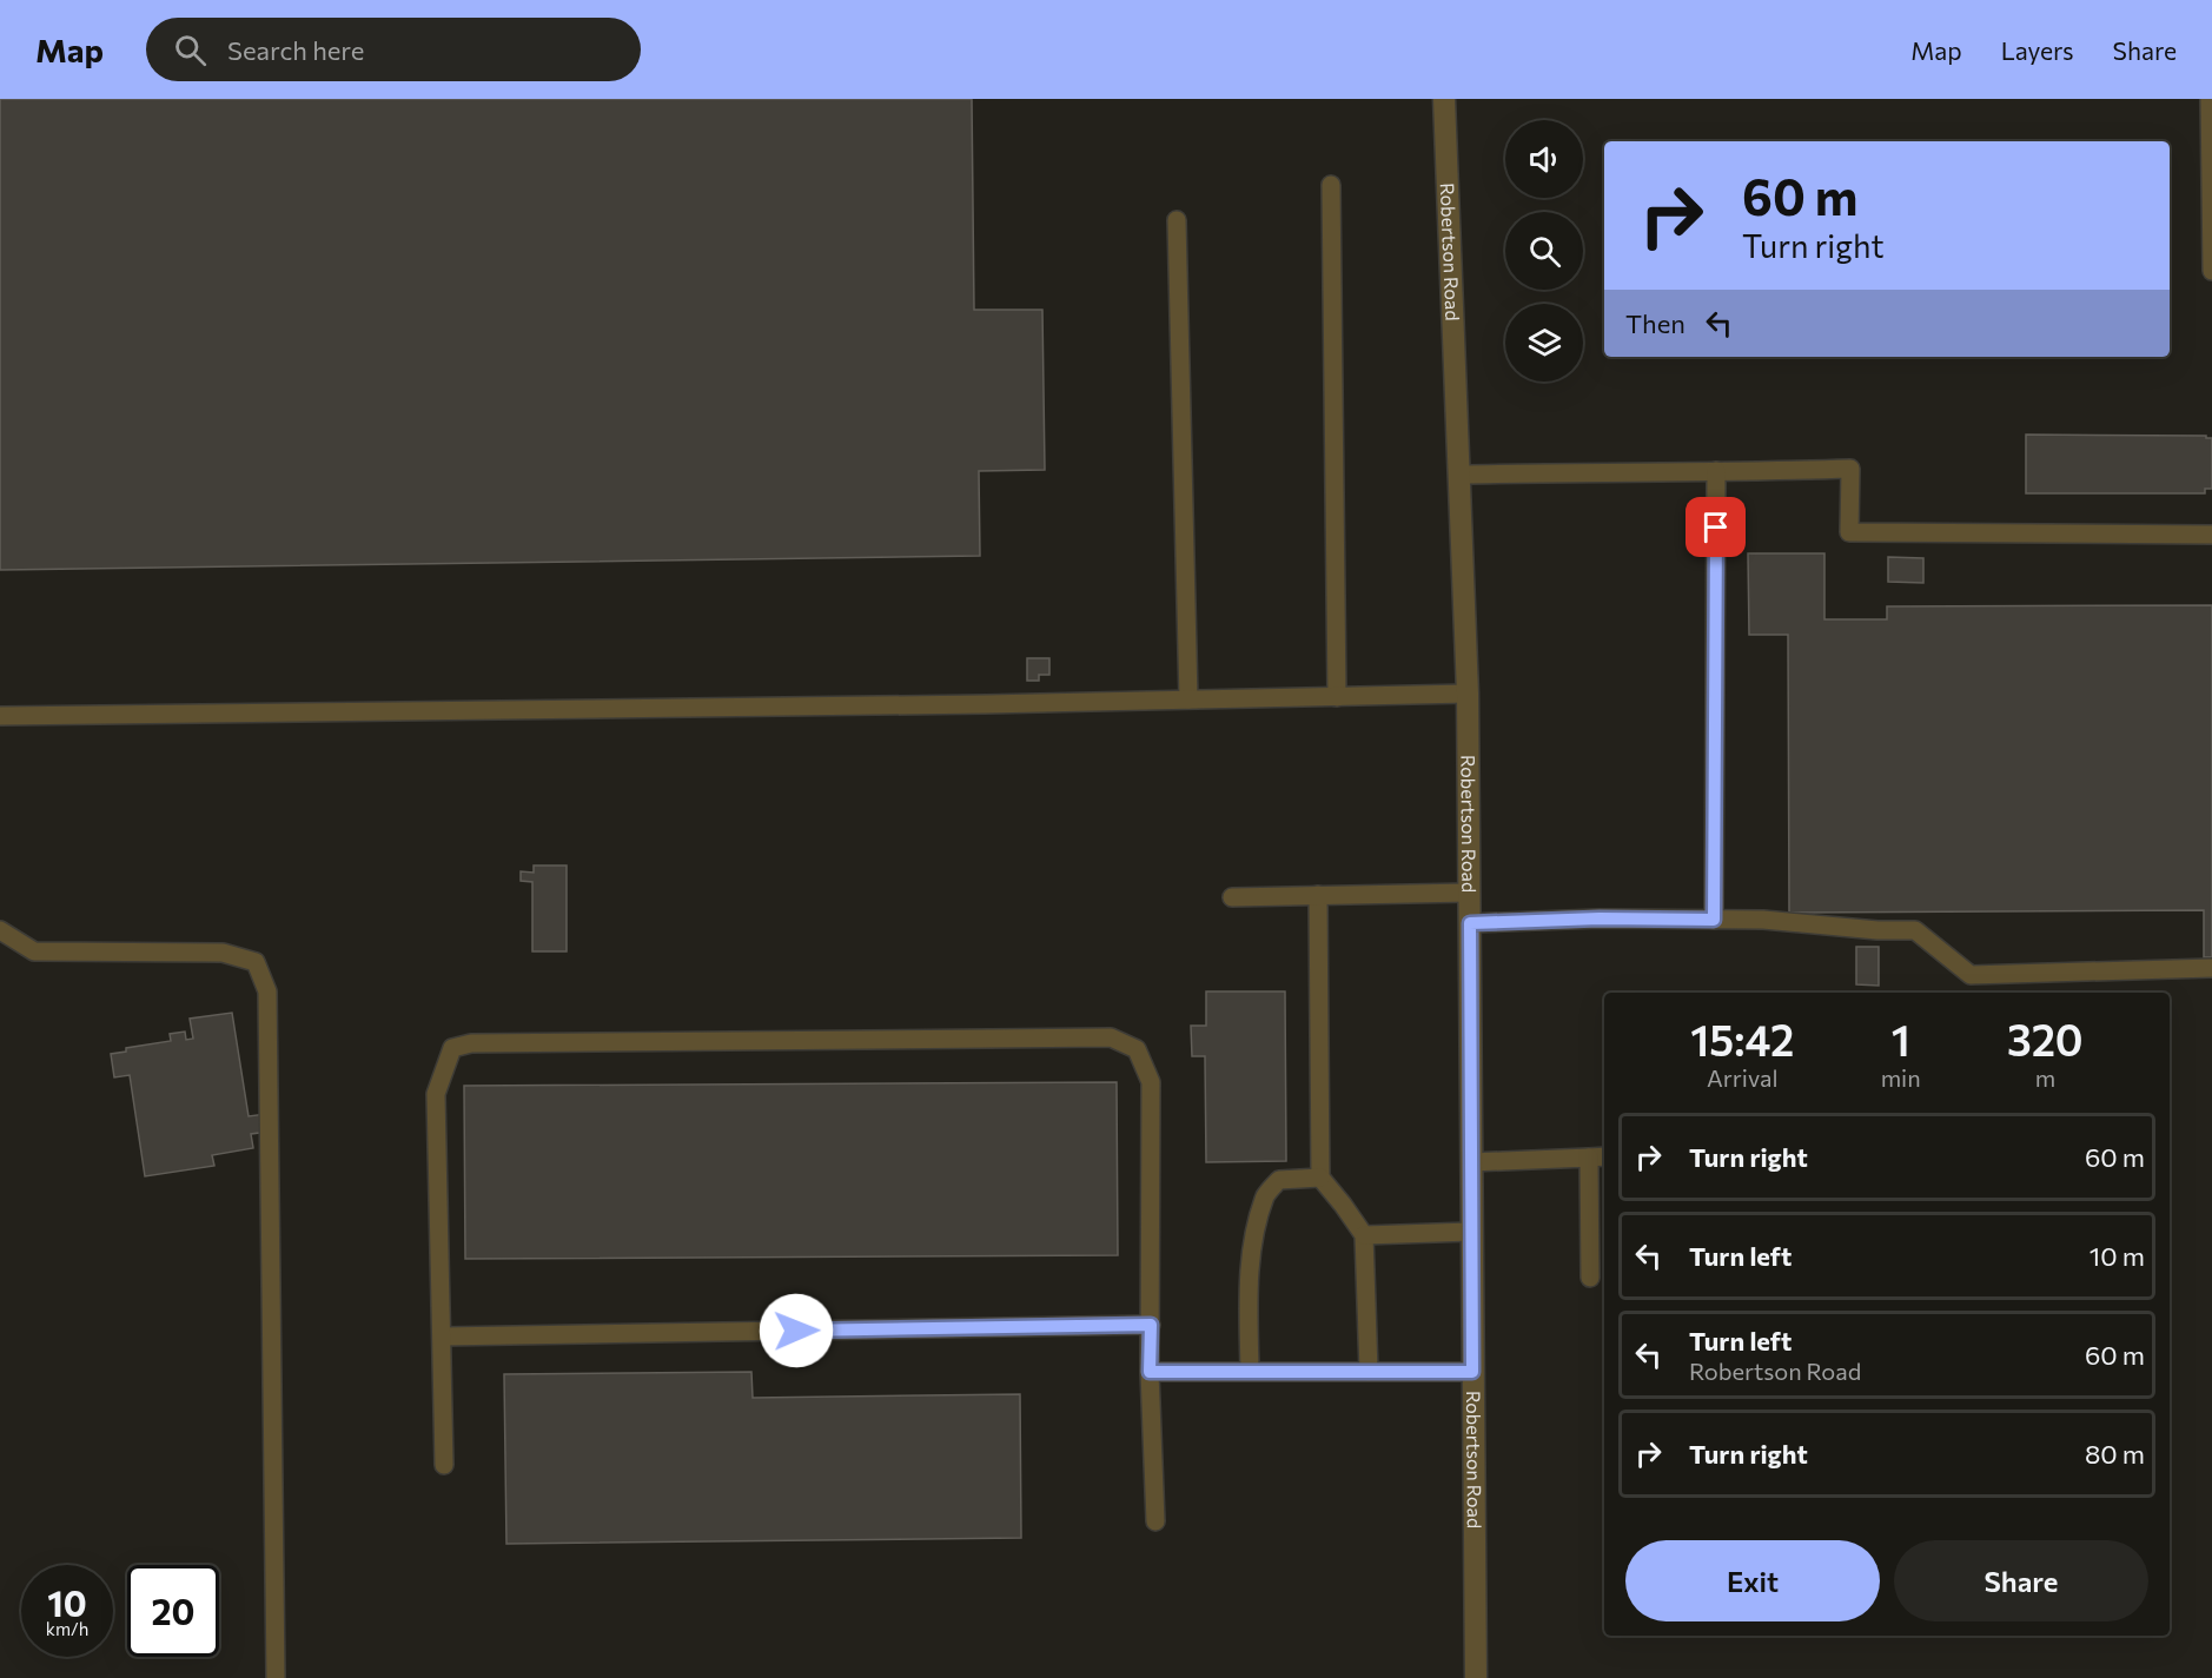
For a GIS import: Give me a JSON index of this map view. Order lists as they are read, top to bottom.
{
  "streets": {
    "street": ["Robertson Road"]
  },
  "page": {
    "header": "Map",
    "search": "Search here",
    "nav": ["Map", "Layers", "Share"],
    "turn": ["60 m", "Turn right"],
    "then": "Then",
    "eta": [
      "15:42",
      "Arrival",
      "1",
      "min",
      "320",
      "m"
    ],
    "list": [
      {
        "name": "Turn right",
        "value": "60 m"
      },
      {
        "name": "Turn left",
        "value": "10 m"
      },
      {
        "name": "Turn left",
        "note": "Robertson Road",
        "value": "60 m"
      },
      {
        "name": "Turn right",
        "value": "80 m"
      }
    ],
    "buttons": ["Exit", "Share"],
    "speed": "10 km/h",
    "limit": "20"
  }
}
